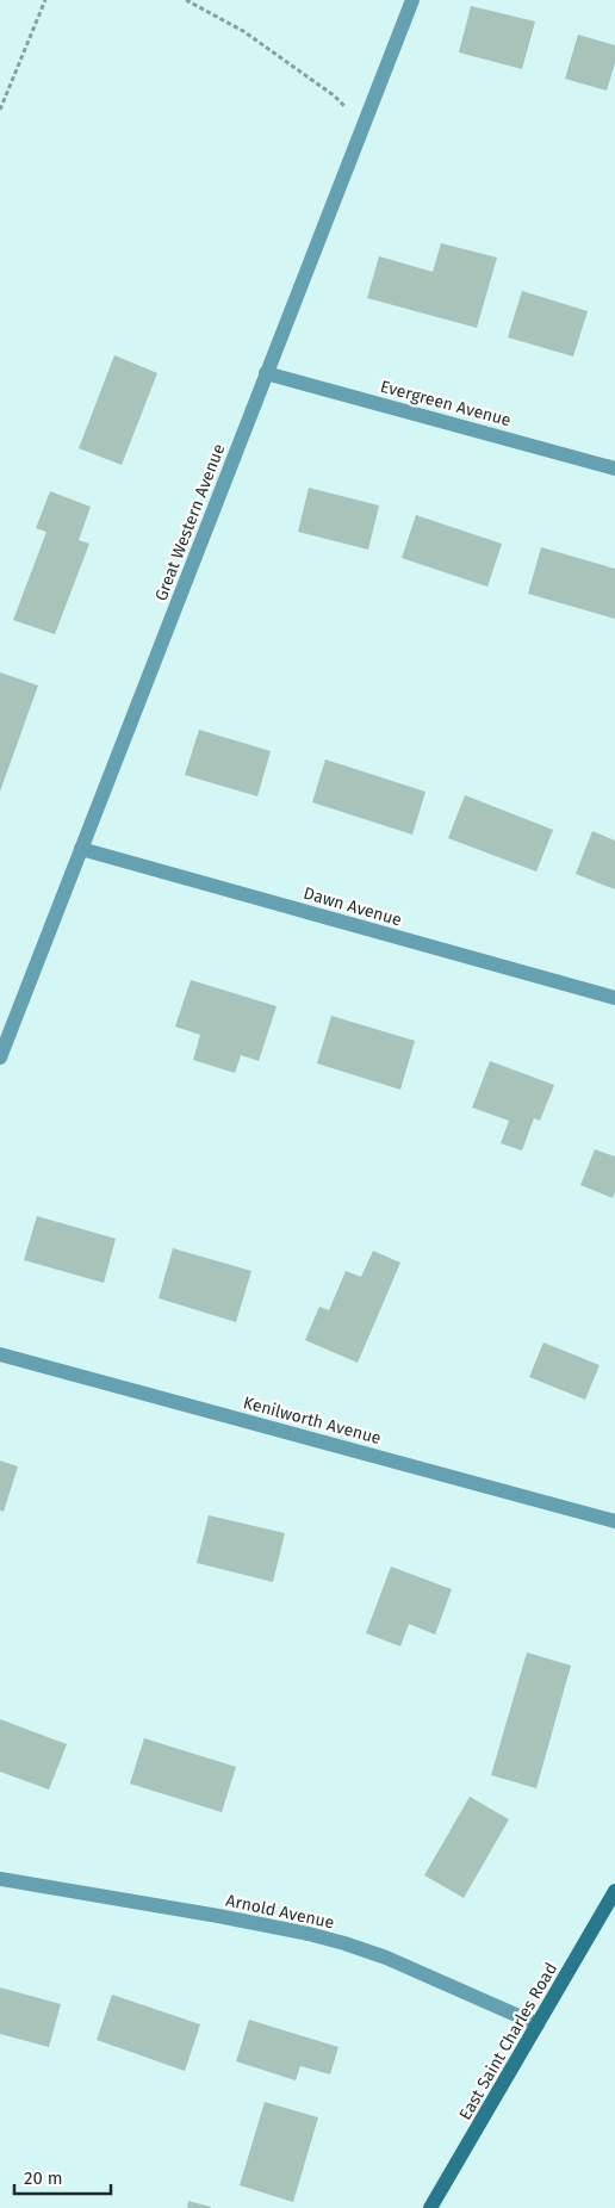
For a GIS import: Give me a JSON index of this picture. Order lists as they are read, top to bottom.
{
  "streets": {
    "street": [
      "Evergreen Avenue",
      "Great Western Avenue",
      "Dawn Avenue",
      "Kenilworth Avenue",
      "Arnold Avenue",
      "East Saint Charles Road"
    ]
  },
  "crossings": [
    ["Evergreen Avenue", "Great Western Avenue"],
    ["Great Western Avenue", "Dawn Avenue"],
    ["Arnold Avenue", "East Saint Charles Road"]
  ],
  "scale_bar": "20 m"
}
